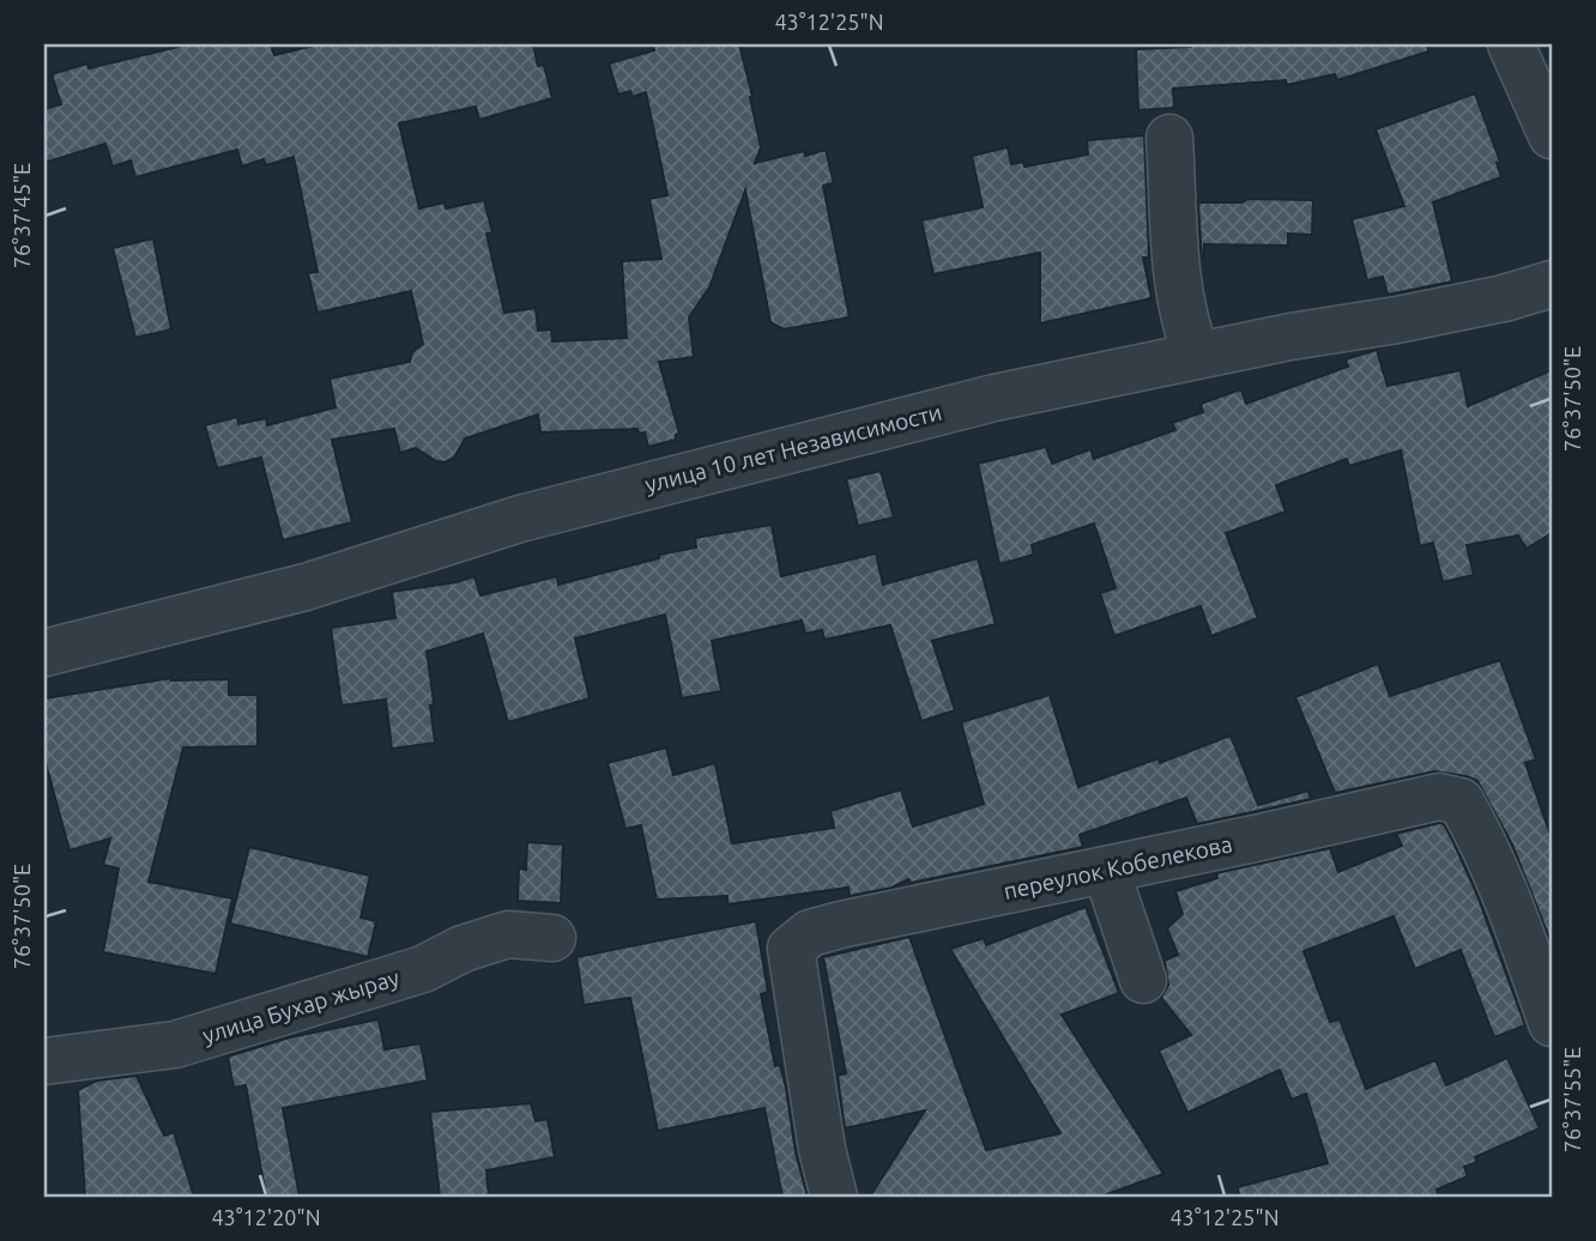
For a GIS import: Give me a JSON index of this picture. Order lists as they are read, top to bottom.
{
  "streets": {
    "street": ["улица 10 лет Независимости", "переулок Кобелекова", "улица Бухар жырау"]
  },
  "coordinates": [
    "43°12'25\"N",
    "76°37'45\"E",
    "76°37'50\"E",
    "76°37'55\"E",
    "43°12'20\"N"
  ]
}
